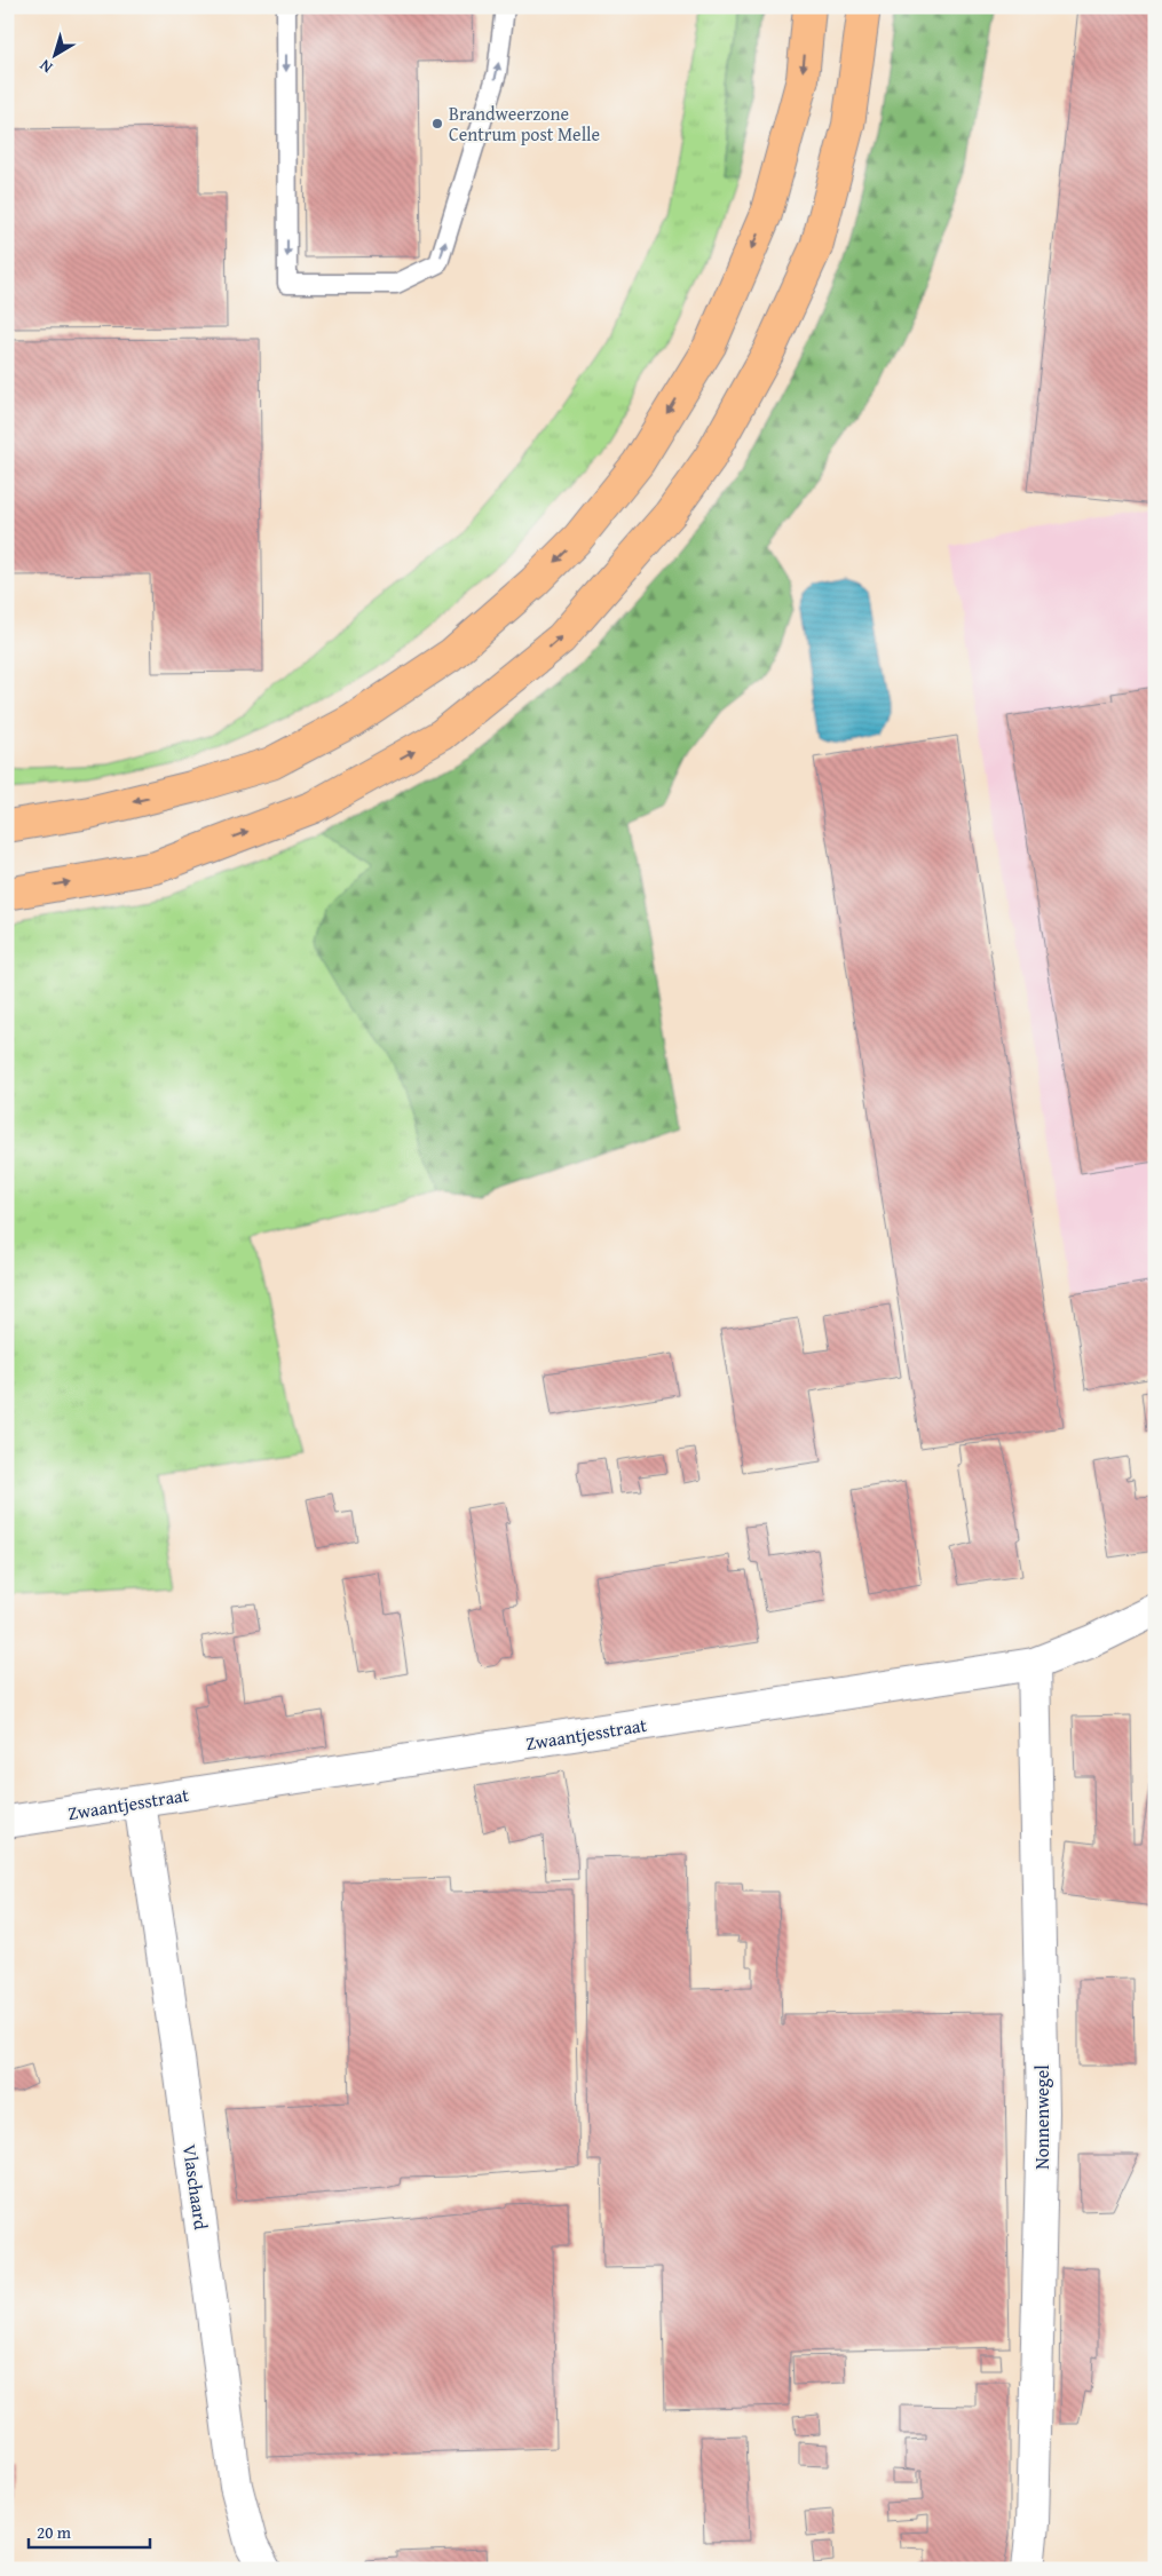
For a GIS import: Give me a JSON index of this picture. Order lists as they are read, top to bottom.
{
  "streets": {
    "street": ["Zwaantjesstraat", "Nonnenwegel", "Vlaschaard"]
  },
  "crossings": [
    ["Zwaantjesstraat", "Nonnenwegel"],
    ["Zwaantjesstraat", "Vlaschaard"]
  ],
  "places": ["Brandweerzone Centrum post Melle"],
  "scale_bar": "20 m",
  "north": "bottom left"
}
